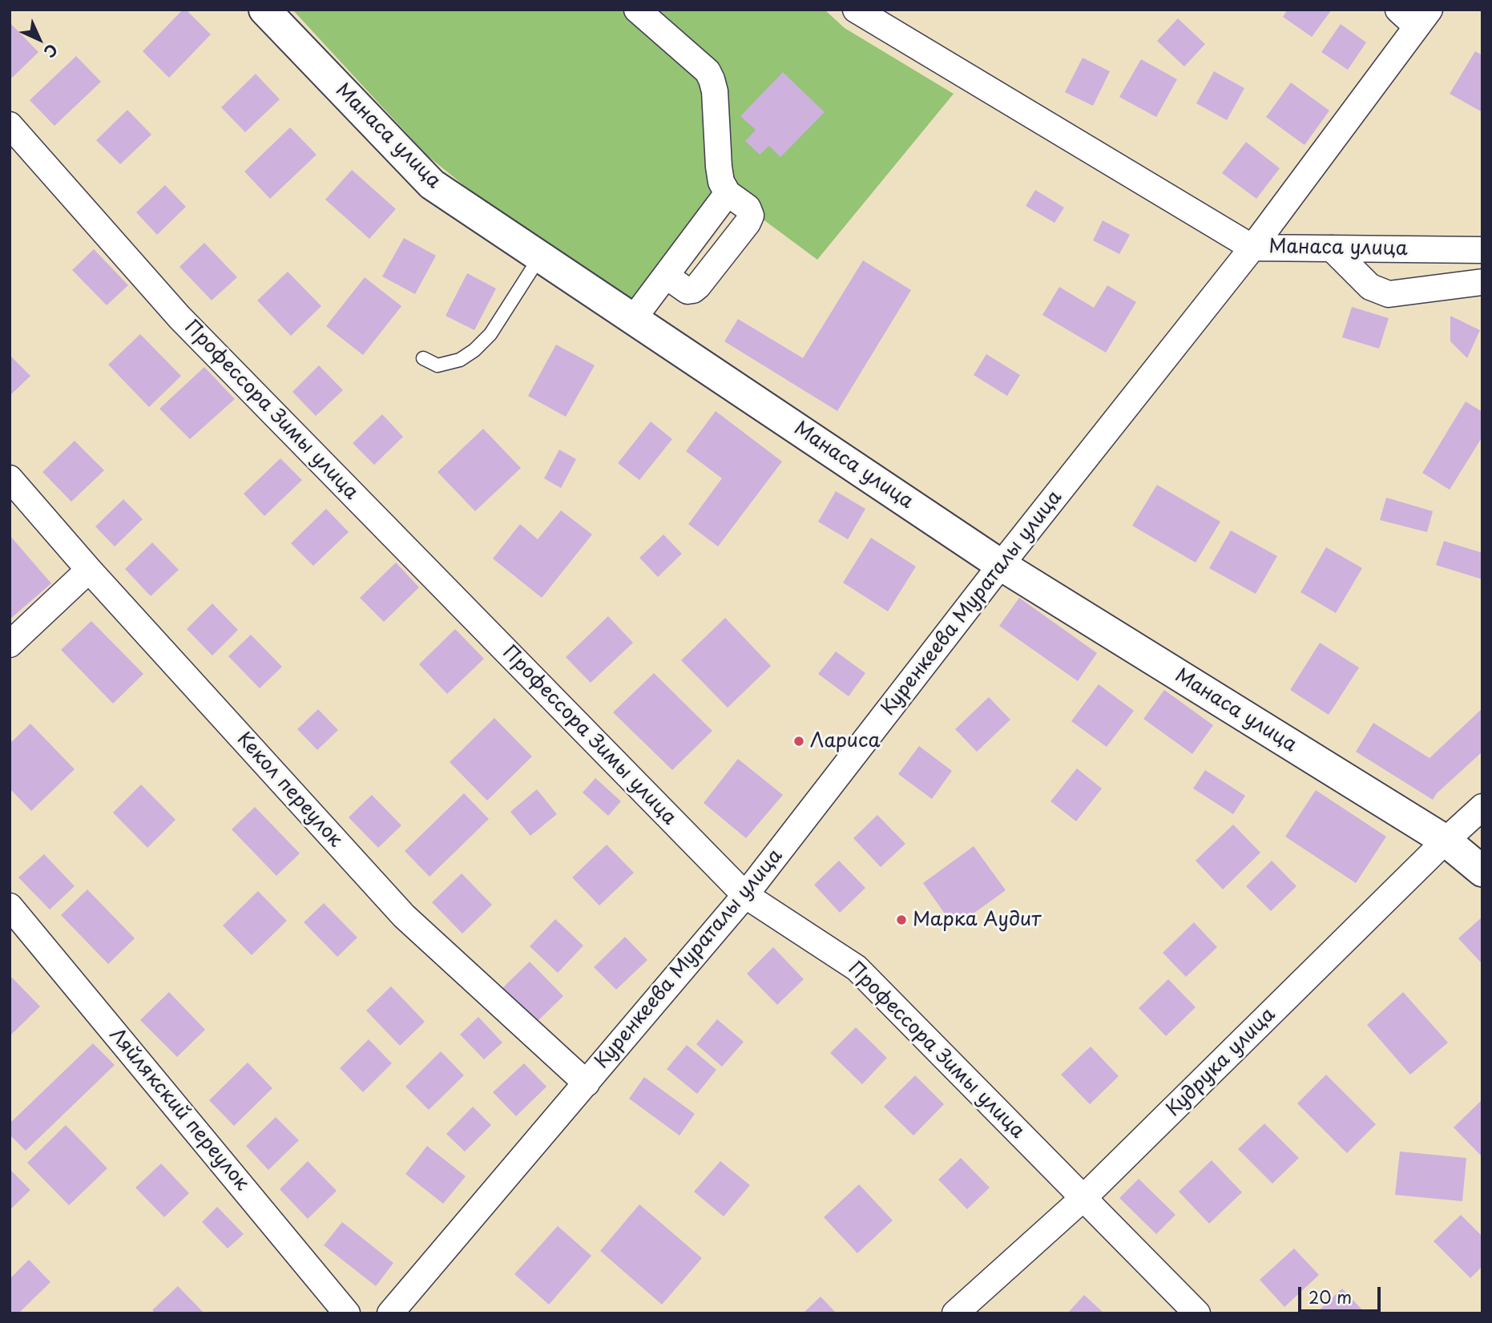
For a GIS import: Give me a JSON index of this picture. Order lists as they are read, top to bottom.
{
  "streets": {
    "street": [
      "Манаса улица",
      "Профессора Зимы улица",
      "Куренкеева Мураталы улица",
      "Кекол переулок",
      "Кудрука улица",
      "Ляйлякский переулок"
    ]
  },
  "crossings": [
    ["Манаса улица", "Куренкеева Мураталы улица"],
    ["Манаса улица", "Кудрука улица"],
    ["Профессора Зимы улица", "Куренкеева Мураталы улица"],
    ["Профессора Зимы улица", "Кудрука улица"],
    ["Куренкеева Мураталы улица", "Кекол переулок"]
  ],
  "places": ["Лариса", "Марка Аудит"],
  "scale_bar": "20 m",
  "north": "bottom right"
}
